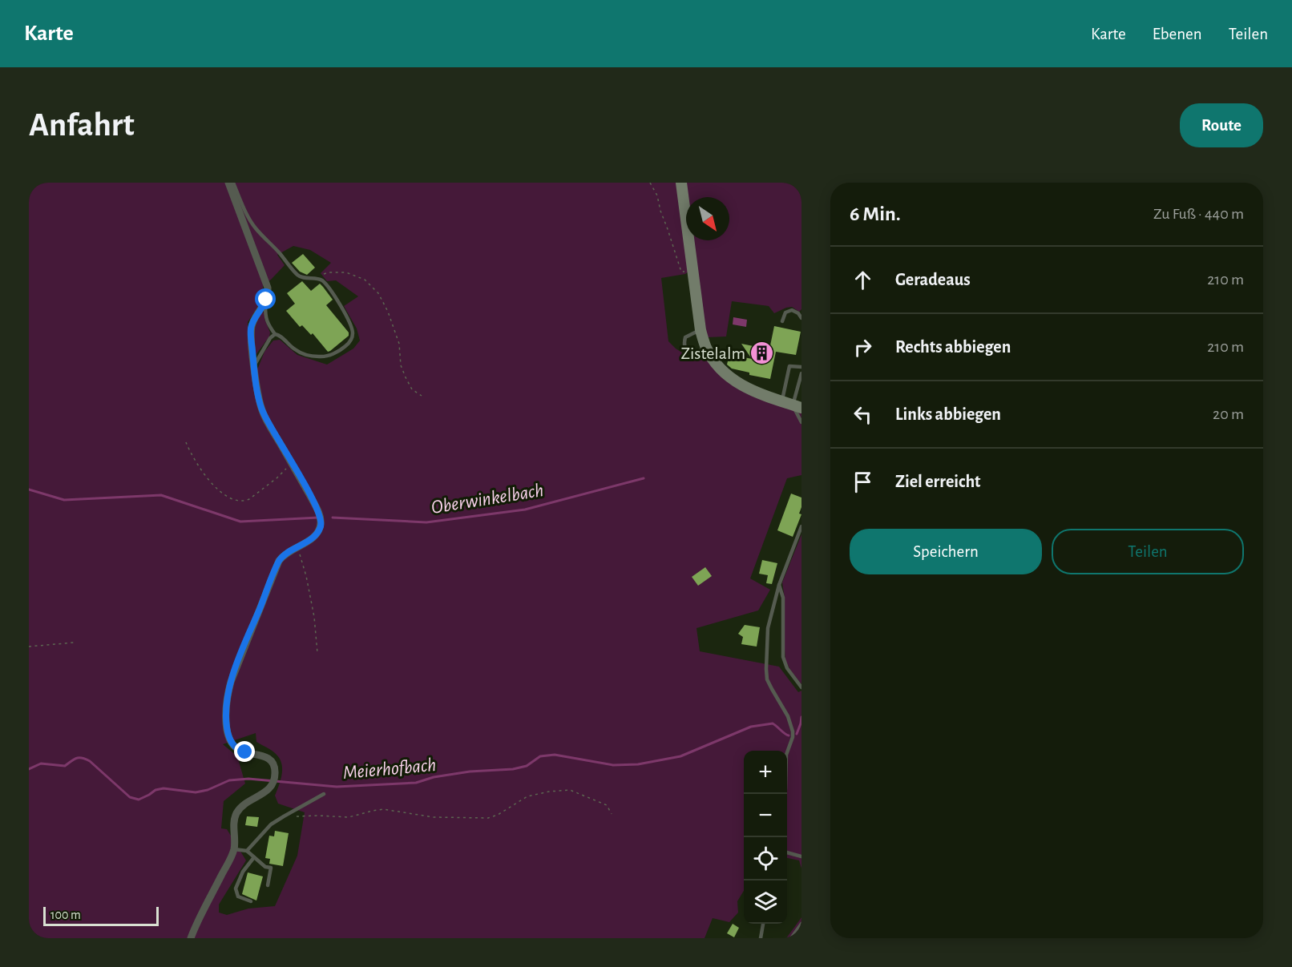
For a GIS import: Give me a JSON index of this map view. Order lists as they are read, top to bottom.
{
  "water": ["Oberwinkelbach", "Meierhofbach"],
  "places": {
    "building": ["Zistelalm"]
  },
  "scale_bar": "100 m",
  "north": "bottom right",
  "page": {
    "header": "Karte",
    "nav": ["Karte", "Ebenen", "Teilen"],
    "buttons": [
      "Route",
      ["Speichern", "Teilen"]
    ],
    "title": "Anfahrt",
    "heading": ["6 Min.", "Zu Fuß · 440 m"],
    "list": [
      ["Geradeaus", "210 m"],
      ["Rechts abbiegen", "210 m"],
      ["Links abbiegen", "20 m"],
      "Ziel erreicht"
    ],
    "map_buttons": ["+", "−"],
    "scale": "100 m"
  }
}
